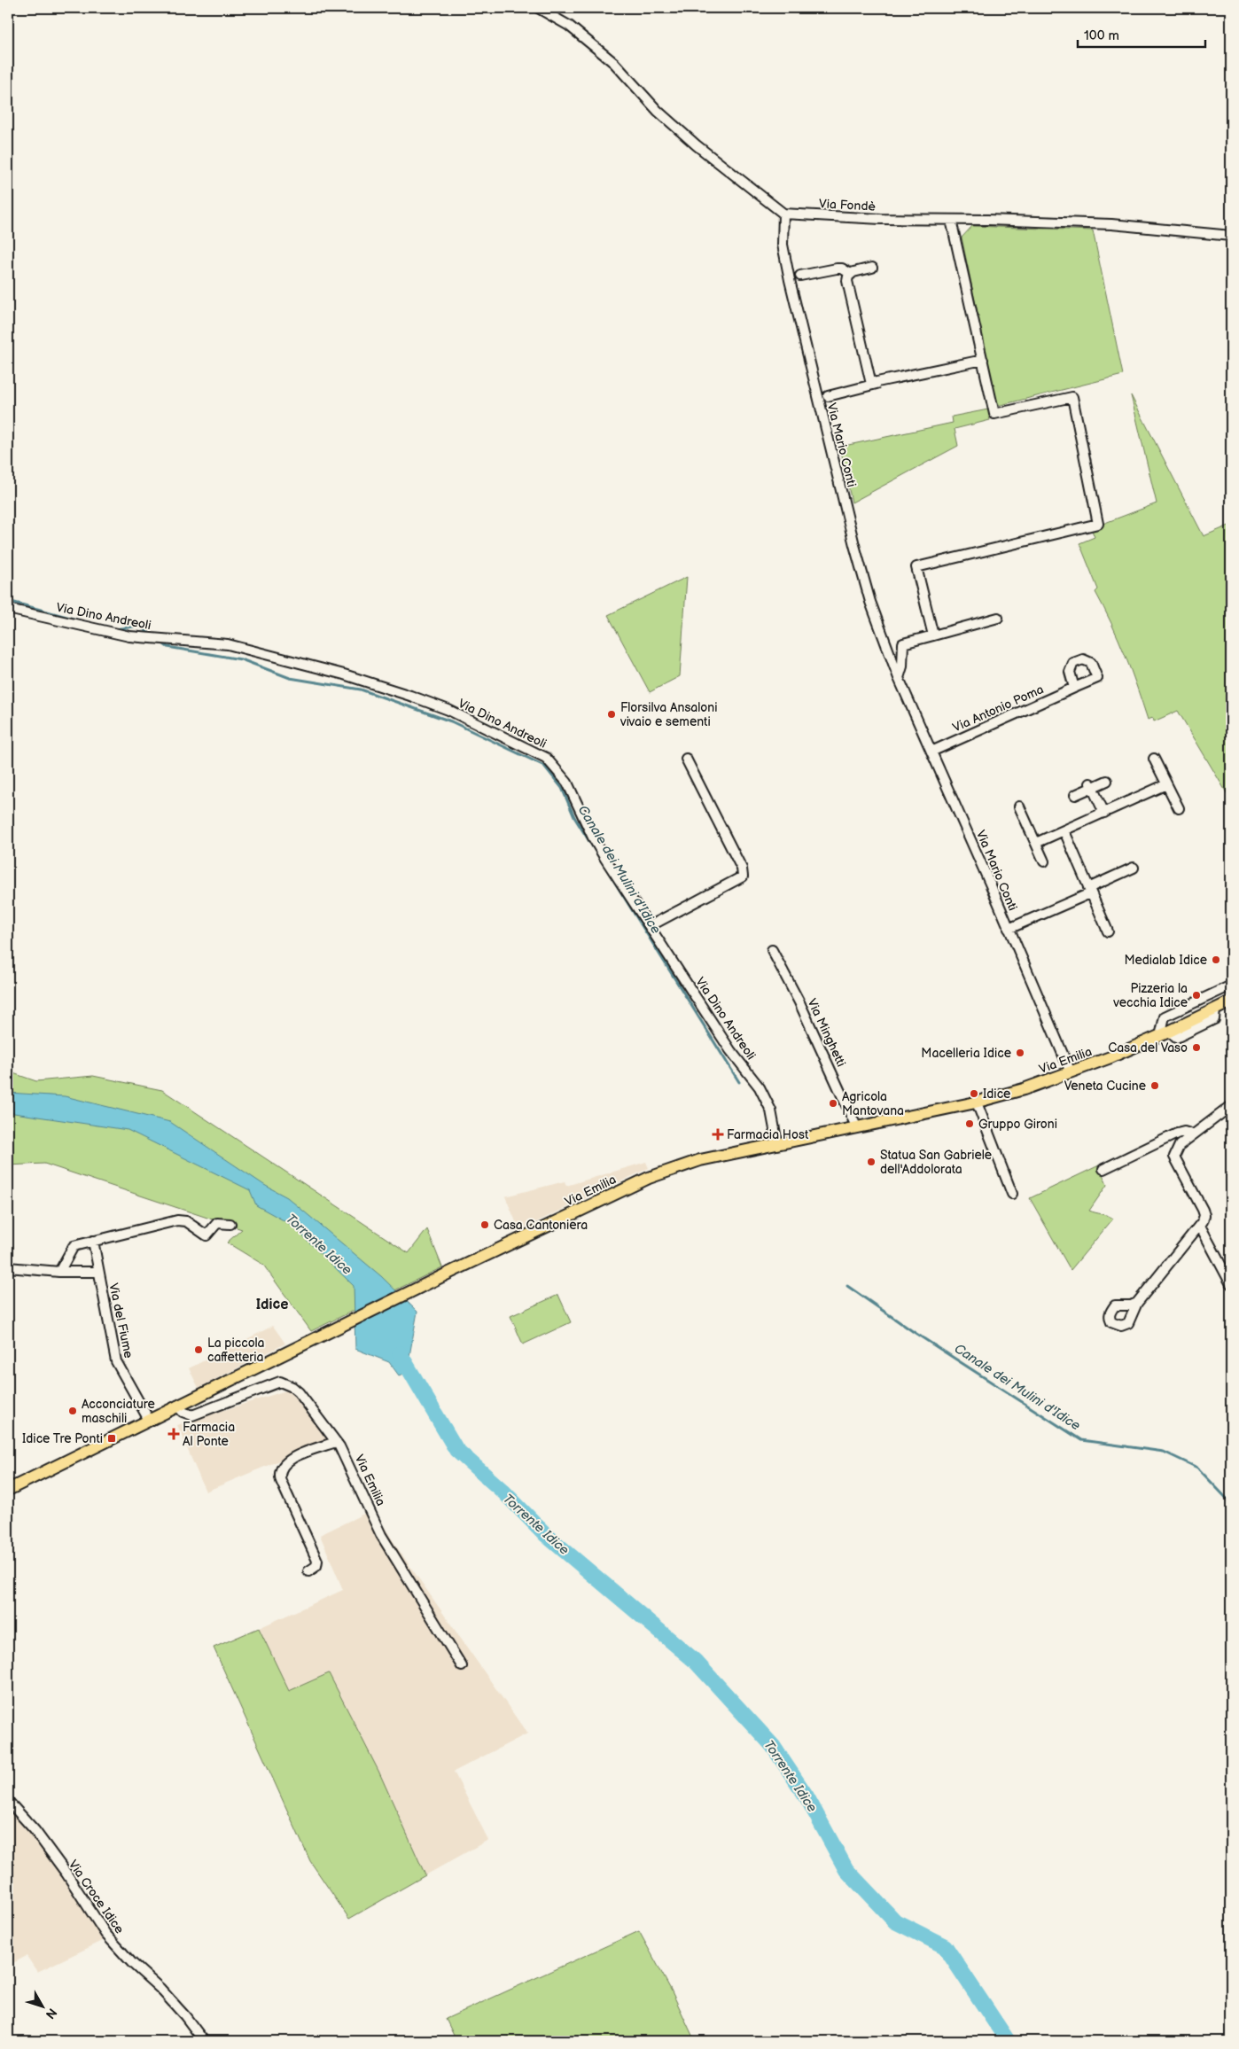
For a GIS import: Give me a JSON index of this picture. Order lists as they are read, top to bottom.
{
  "streets": {
    "main road": ["Via Emilia"],
    "street": [
      "Via Fondè",
      "Via Mario Conti",
      "Via Dino Andreoli",
      "Via Antonio Poma",
      "Via Minghetti",
      "Via del Fiume",
      "Via Croce Idice"
    ]
  },
  "crossings": [
    ["Via Fondè", "Via Mario Conti"],
    ["Via Mario Conti", "Via Antonio Poma"],
    ["Via Mario Conti", "Via Emilia"],
    ["Via Dino Andreoli", "Via Emilia"],
    ["Via Minghetti", "Via Emilia"],
    ["Via Emilia", "Via del Fiume"]
  ],
  "districts": ["Idice"],
  "water": ["Canale dei Mulini d'Idice", "Torrente Idice"],
  "places": {
    "other": [
      "Florsilva Ansaloni vivaio e sementi",
      "Medialab Idice",
      "Pizzeria la vecchia Idice",
      "Casa del Vaso",
      "Macelleria Idice",
      "Veneta Cucine",
      "Idice",
      "Agricola Mantovana",
      "Gruppo Gironi",
      "Statua San Gabriele dell'Addolorata",
      "Casa Cantoniera",
      "La piccola caffetteria",
      "Acconciature maschili"
    ],
    "health": ["Farmacia Host", "Farmacia Al Ponte"],
    "transit": ["Idice Tre Ponti"]
  },
  "scale_bar": "100 m",
  "north": "bottom right"
}
